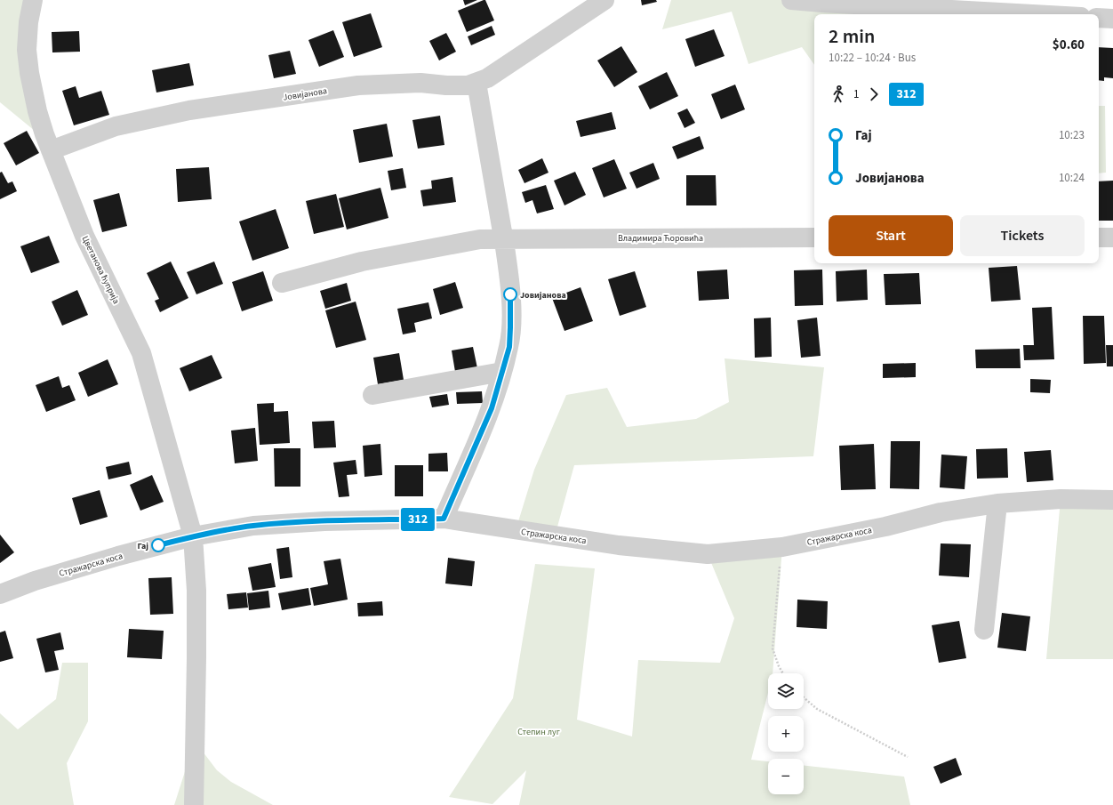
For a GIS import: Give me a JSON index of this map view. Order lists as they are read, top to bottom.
{
  "streets": {
    "street": [
      "Јовијанова",
      "Владимира Ћоровића",
      "Цветанова ћуприја",
      "Стражарска коса"
    ]
  },
  "crossings": [
    ["Јовијанова", "Цветанова ћуприја"],
    ["Цветанова ћуприја", "Стражарска коса"]
  ],
  "parks": ["Степин луг"],
  "places": ["Јовијанова", "Гај"],
  "lines": ["bus line 312"],
  "page": {
    "on_map": "312",
    "heading": ["2 min", "10:22 – 10:24 · Bus", "$0.60"],
    "legs": ["1", "312"],
    "list": [
      {
        "name": "Гај",
        "value": "10:23"
      },
      {
        "name": "Јовијанова",
        "value": "10:24"
      }
    ],
    "buttons": ["Start", "Tickets"],
    "map_buttons": ["+", "−"]
  }
}
